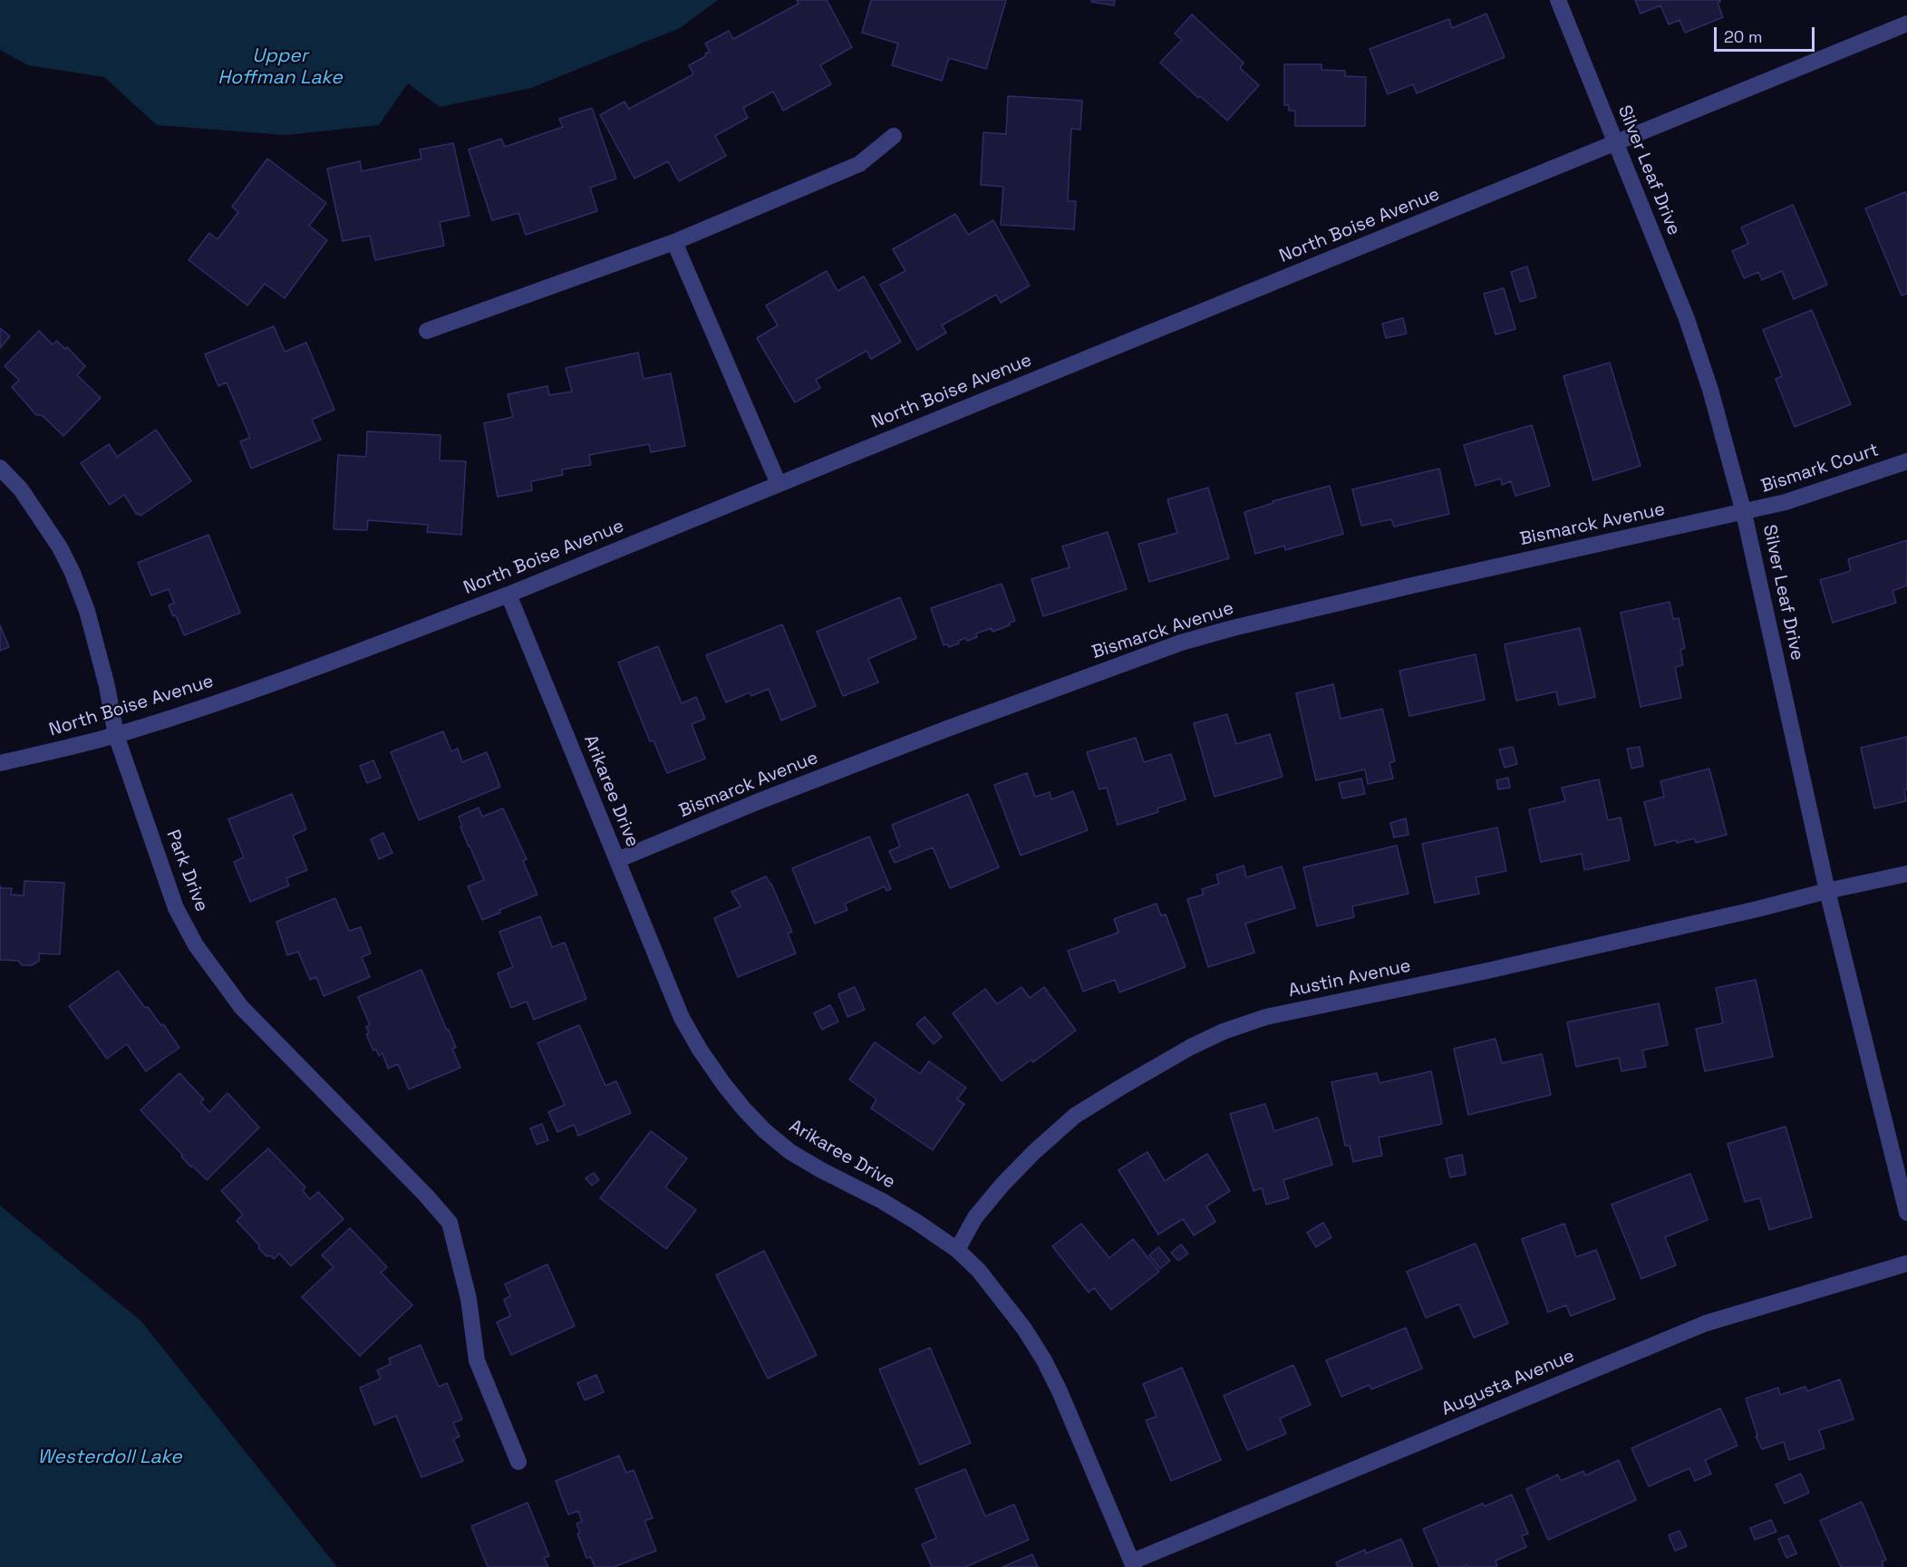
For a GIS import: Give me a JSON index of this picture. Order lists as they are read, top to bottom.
{
  "streets": {
    "street": [
      "Silver Leaf Drive",
      "North Boise Avenue",
      "Bismark Court",
      "Bismarck Avenue",
      "Arikaree Drive",
      "Park Drive",
      "Austin Avenue",
      "Augusta Avenue"
    ]
  },
  "crossings": [
    ["Silver Leaf Drive", "North Boise Avenue"],
    ["Silver Leaf Drive", "Bismark Court"],
    ["Silver Leaf Drive", "Bismarck Avenue"],
    ["Silver Leaf Drive", "Austin Avenue"],
    ["North Boise Avenue", "Arikaree Drive"],
    ["North Boise Avenue", "Park Drive"],
    ["Bismark Court", "Bismarck Avenue"],
    ["Bismarck Avenue", "Arikaree Drive"],
    ["Arikaree Drive", "Austin Avenue"],
    ["Arikaree Drive", "Augusta Avenue"]
  ],
  "water": ["Upper Hoffman Lake", "Westerdoll Lake"],
  "scale_bar": "20 m"
}
